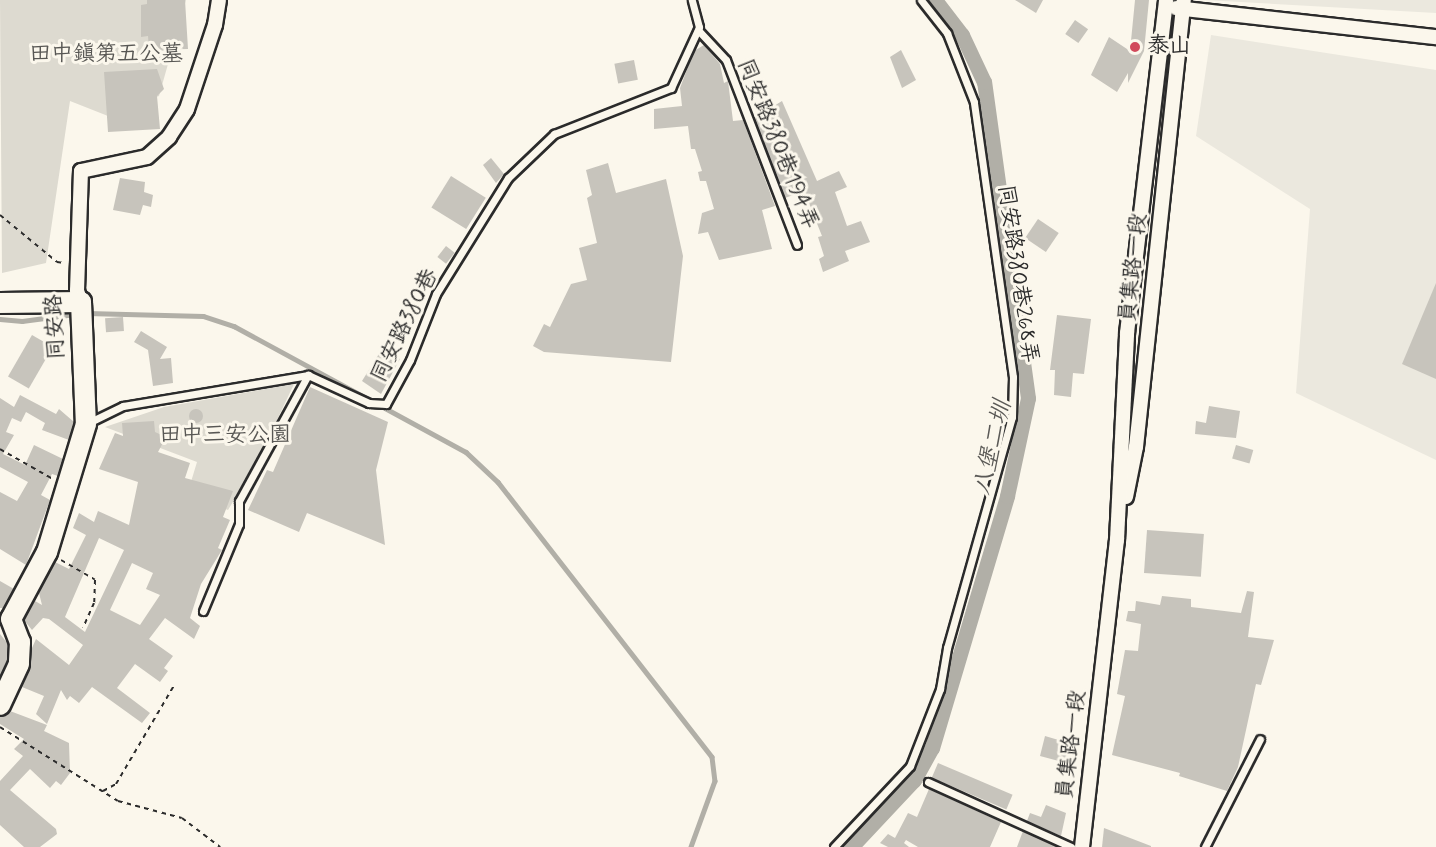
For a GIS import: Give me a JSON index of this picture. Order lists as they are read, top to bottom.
{
  "streets": {
    "street": ["員集路一段", "同安路"],
    "lane": ["同安路380巷194弄", "同安路380巷268弄", "同安路380巷"]
  },
  "crossings": [
    ["同安路380巷194弄", "同安路380巷"]
  ],
  "water": ["八堡二圳"],
  "parks": ["田中鎮第五公墓", "田中三安公園"],
  "places": ["泰山"]
}
